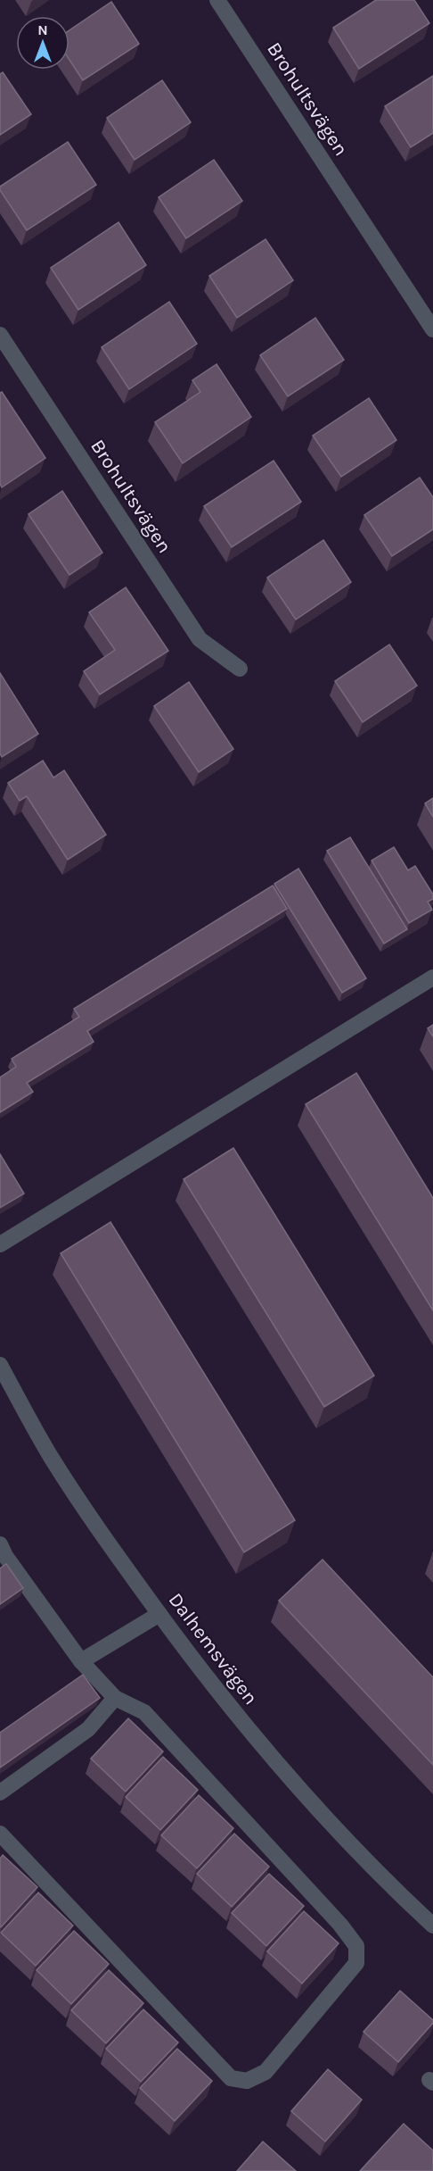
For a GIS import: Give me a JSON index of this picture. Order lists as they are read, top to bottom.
{
  "streets": {
    "street": ["Brohultsvägen", "Dalhemsvägen"]
  },
  "north": "top"
}
